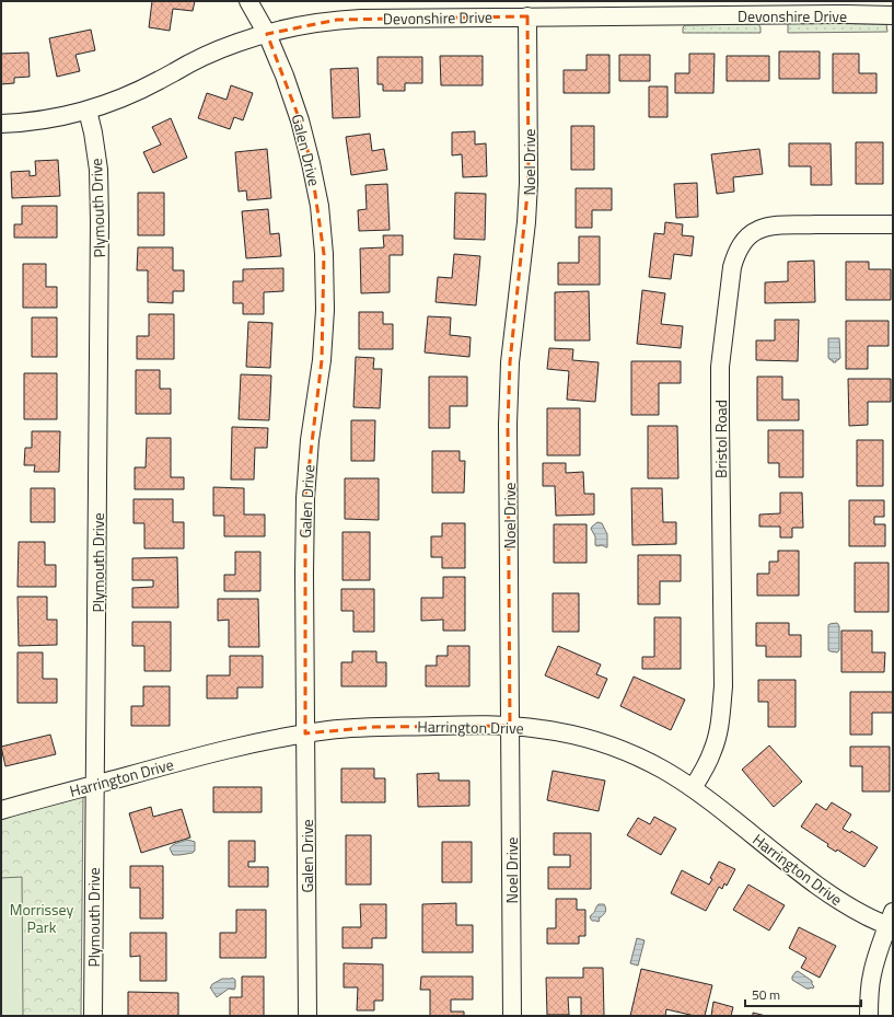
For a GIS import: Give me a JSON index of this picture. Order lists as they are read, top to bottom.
{
  "streets": {
    "street": [
      "Devonshire Drive",
      "Galen Drive",
      "Noel Drive",
      "Plymouth Drive",
      "Bristol Road",
      "Harrington Drive"
    ]
  },
  "crossings": [
    ["Devonshire Drive", "Galen Drive"],
    ["Devonshire Drive", "Noel Drive"],
    ["Devonshire Drive", "Plymouth Drive"],
    ["Galen Drive", "Harrington Drive"],
    ["Noel Drive", "Harrington Drive"],
    ["Plymouth Drive", "Harrington Drive"],
    ["Bristol Road", "Harrington Drive"]
  ],
  "parks": ["Morrissey Park"],
  "scale_bar": "50 m"
}
